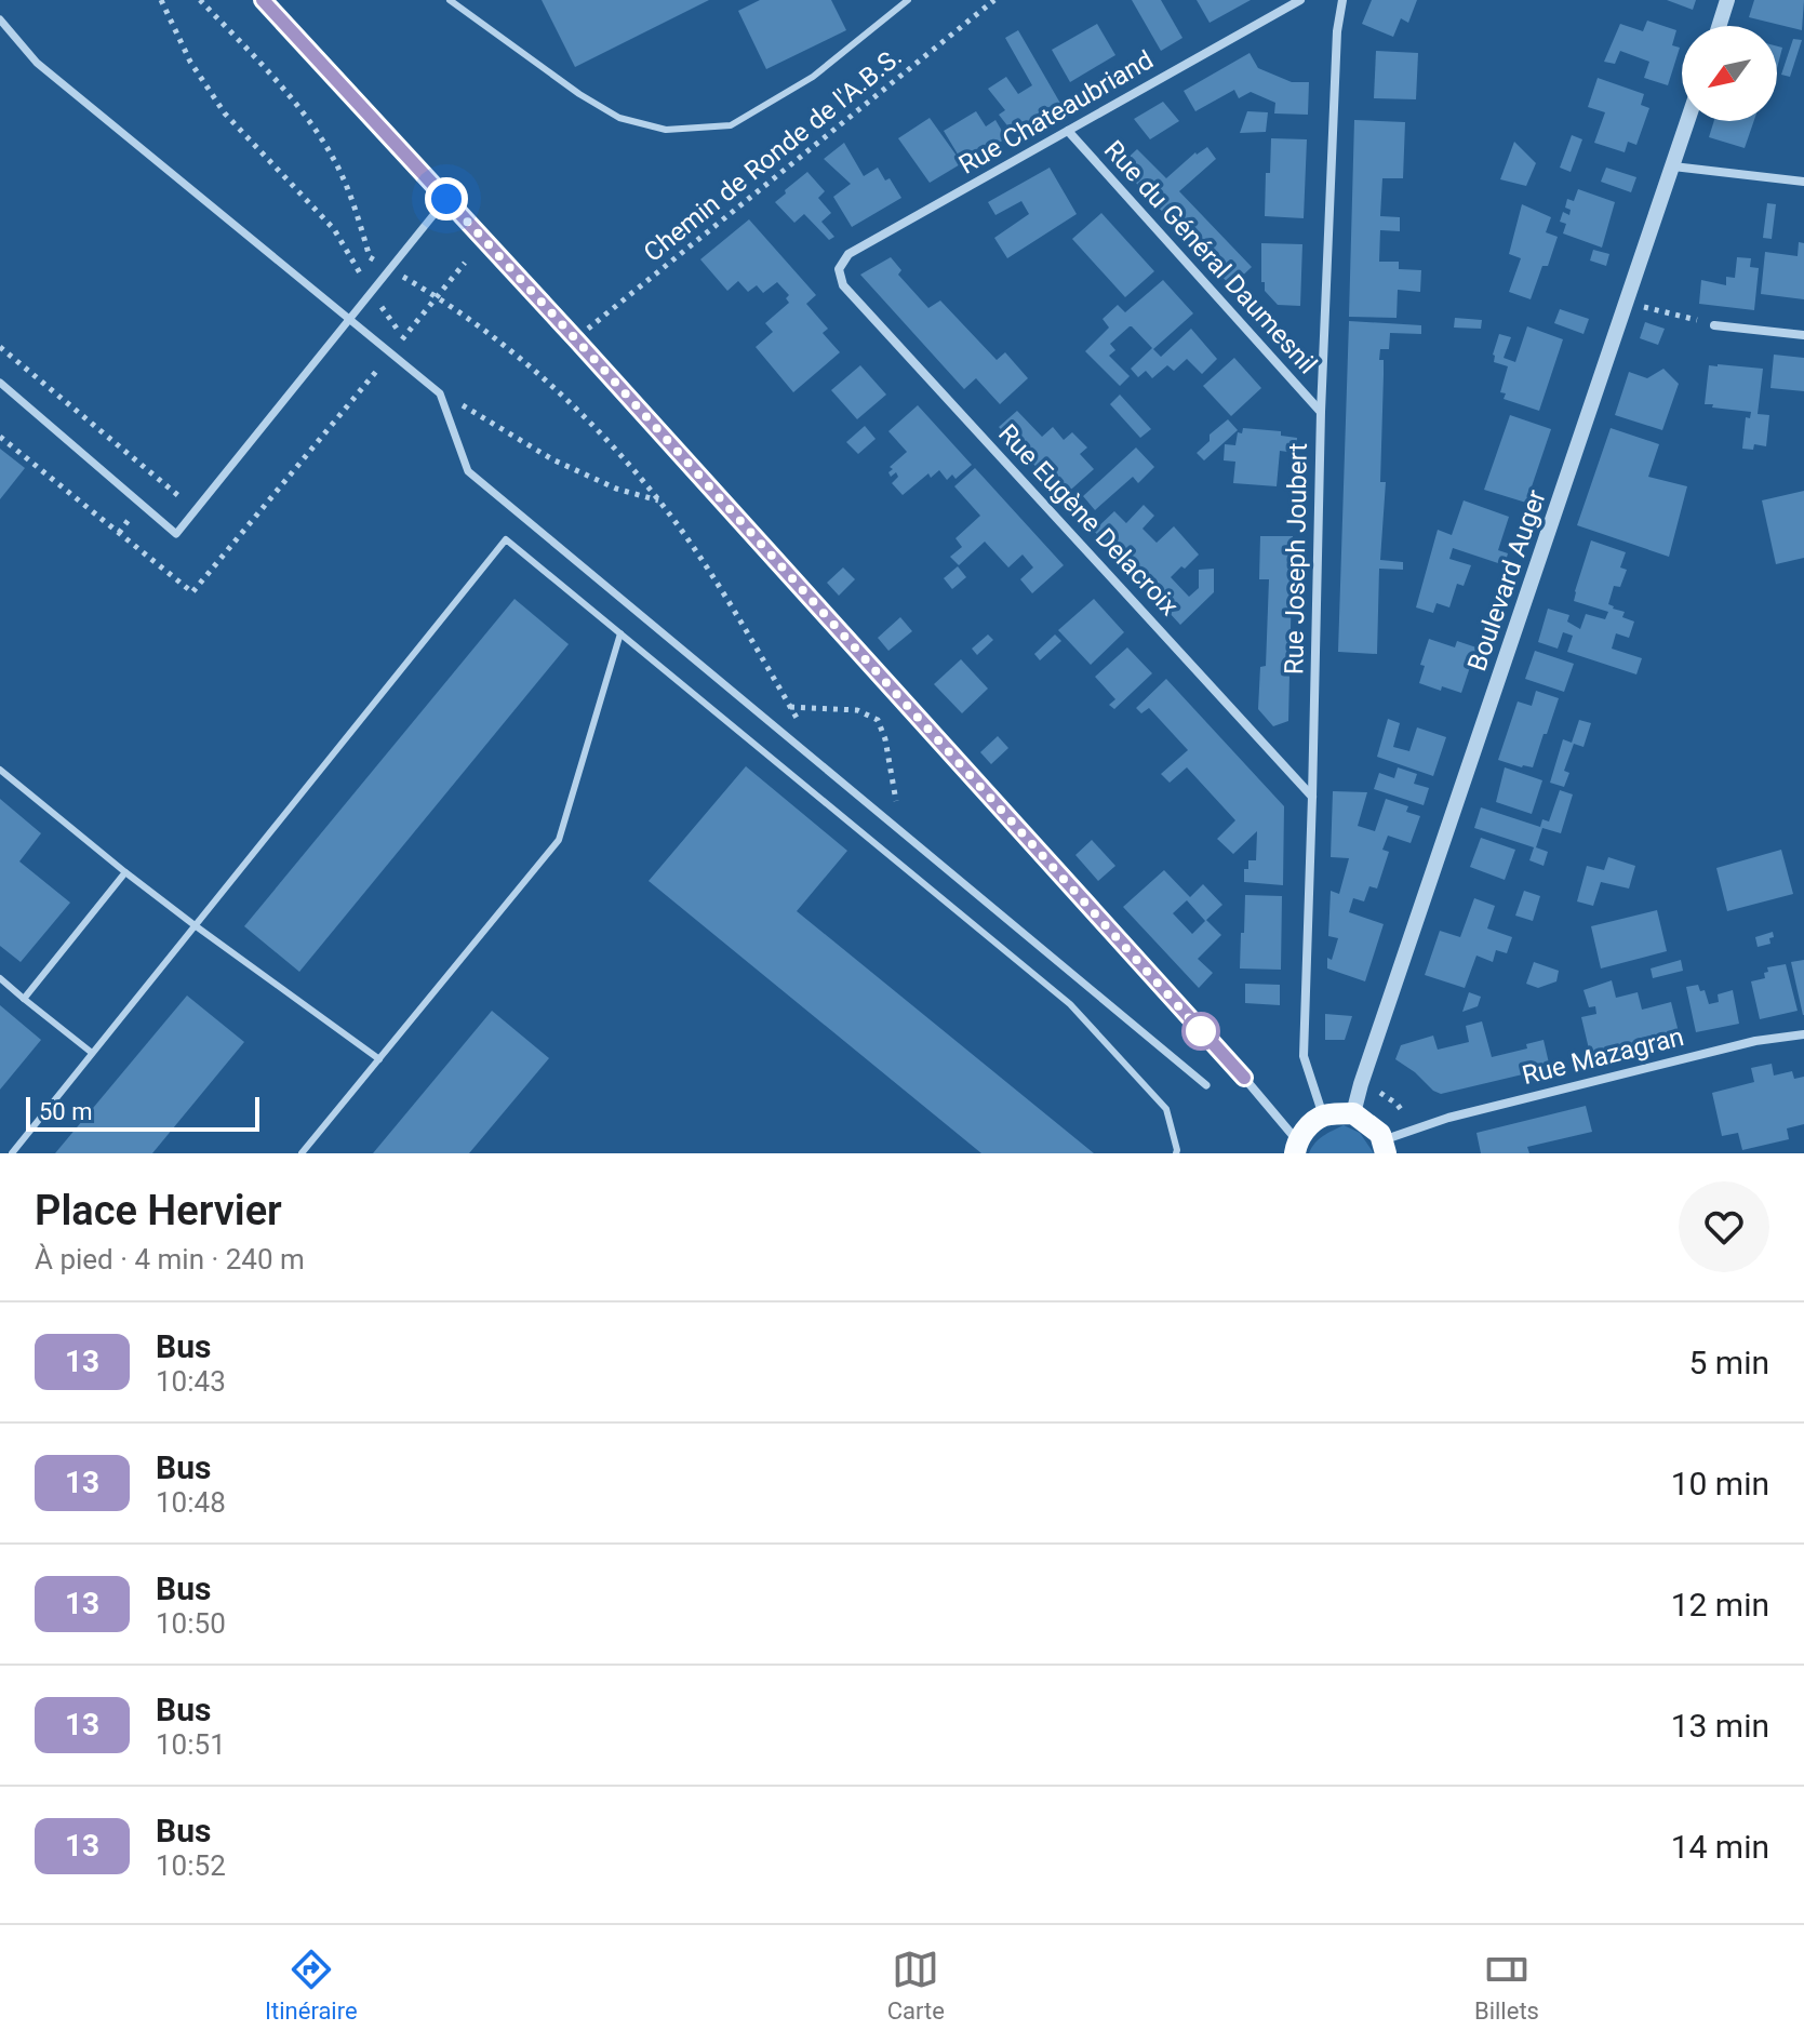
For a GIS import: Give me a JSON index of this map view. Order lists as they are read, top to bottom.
{
  "streets": {
    "street": [
      "Rue Chateaubriand",
      "Rue du Général Daumesnil",
      "Rue Eugène Delacroix",
      "Rue Joseph Joubert",
      "Boulevard Auger",
      "Rue Mazagran"
    ],
    "path": ["Chemin de Ronde de l'A.B.S."]
  },
  "crossings": [
    ["Rue Chateaubriand", "Rue du Général Daumesnil"],
    ["Rue Chateaubriand", "Rue Eugène Delacroix"],
    ["Rue du Général Daumesnil", "Rue Joseph Joubert"],
    ["Rue Eugène Delacroix", "Rue Joseph Joubert"]
  ],
  "lines": ["bus line 13"],
  "scale_bar": "50 m",
  "north": "bottom left",
  "page": {
    "scale": "50 m",
    "heading": ["Place Hervier", "À pied · 4 min · 240 m"],
    "list": [
      {
        "mark": "13",
        "name": "Bus",
        "note": "10:43",
        "value": "5 min"
      },
      {
        "mark": "13",
        "name": "Bus",
        "note": "10:48",
        "value": "10 min"
      },
      {
        "mark": "13",
        "name": "Bus",
        "note": "10:50",
        "value": "12 min"
      },
      {
        "mark": "13",
        "name": "Bus",
        "note": "10:51",
        "value": "13 min"
      },
      {
        "mark": "13",
        "name": "Bus",
        "note": "10:52",
        "value": "14 min"
      }
    ],
    "tabs": ["Itinéraire", "Carte", "Billets"]
  }
}
